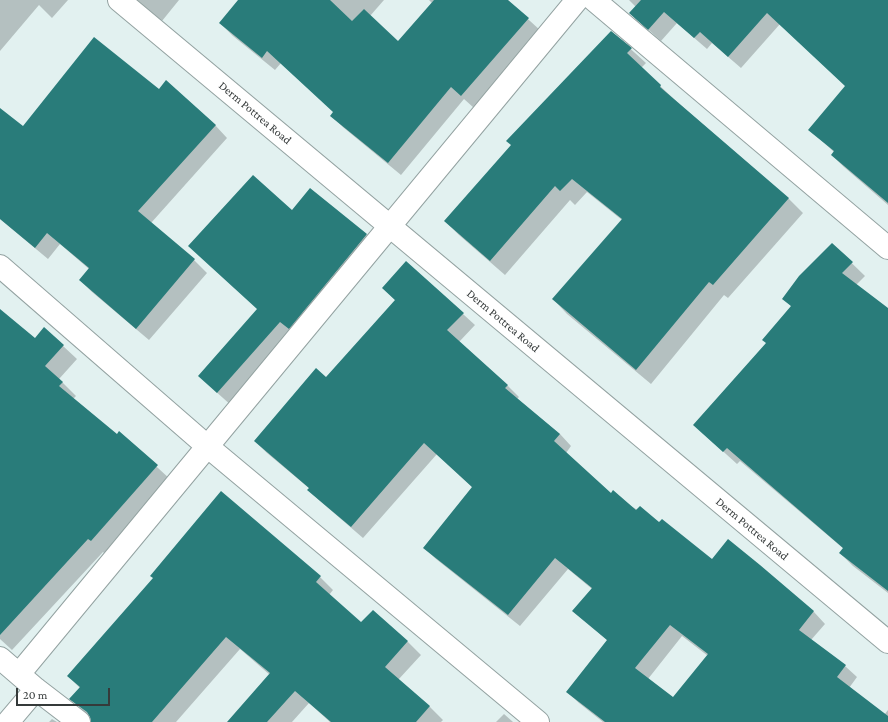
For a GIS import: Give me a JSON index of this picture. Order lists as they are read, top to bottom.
{
  "streets": {
    "street": ["Derm Pottrea Road"]
  },
  "scale_bar": "20 m"
}
